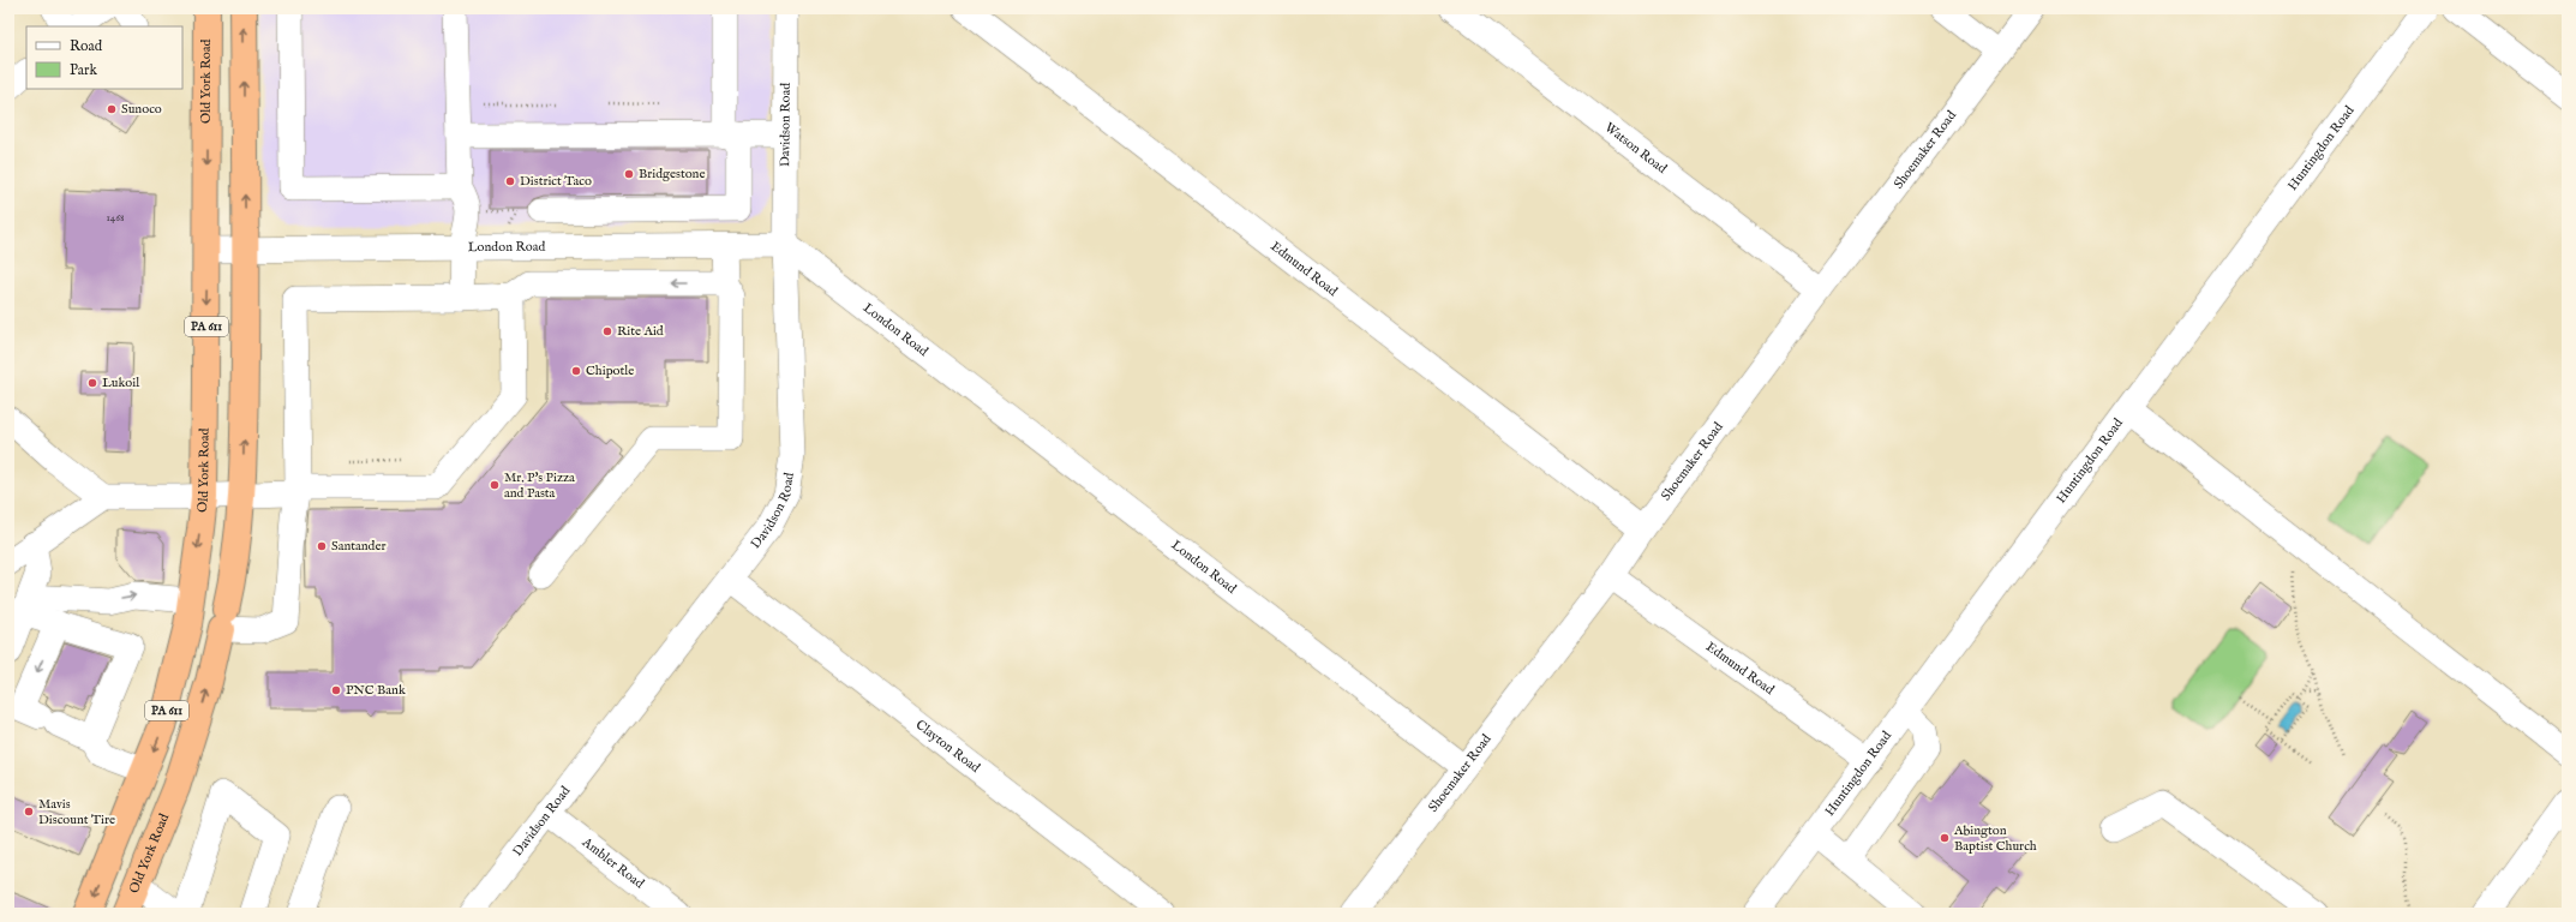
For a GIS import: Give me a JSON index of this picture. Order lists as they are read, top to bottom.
{
  "streets": {
    "highway": ["Old York Road", "PA 611"],
    "street": [
      "Davidson Road",
      "Watson Road",
      "Huntingdon Road",
      "Shoemaker Road",
      "London Road",
      "Edmund Road",
      "Clayton Road",
      "Ambler Road"
    ]
  },
  "crossings": [
    ["Old York Road", "London Road"],
    ["Davidson Road", "London Road"],
    ["Davidson Road", "Clayton Road"],
    ["Davidson Road", "Ambler Road"],
    ["Watson Road", "Shoemaker Road"],
    ["Huntingdon Road", "Edmund Road"],
    ["Shoemaker Road", "London Road"],
    ["Shoemaker Road", "Edmund Road"]
  ],
  "places": [
    "Sunoco",
    "Bridgestone",
    "District Taco",
    "Rite Aid",
    "Chipotle",
    "Lukoil",
    "Mr. P's Pizza and Pasta",
    "Santander",
    "PNC Bank",
    "Mavis Discount Tire",
    "Abington Baptist Church"
  ],
  "house_numbers": ["1468"],
  "legend": ["Road", "Park"]
}
